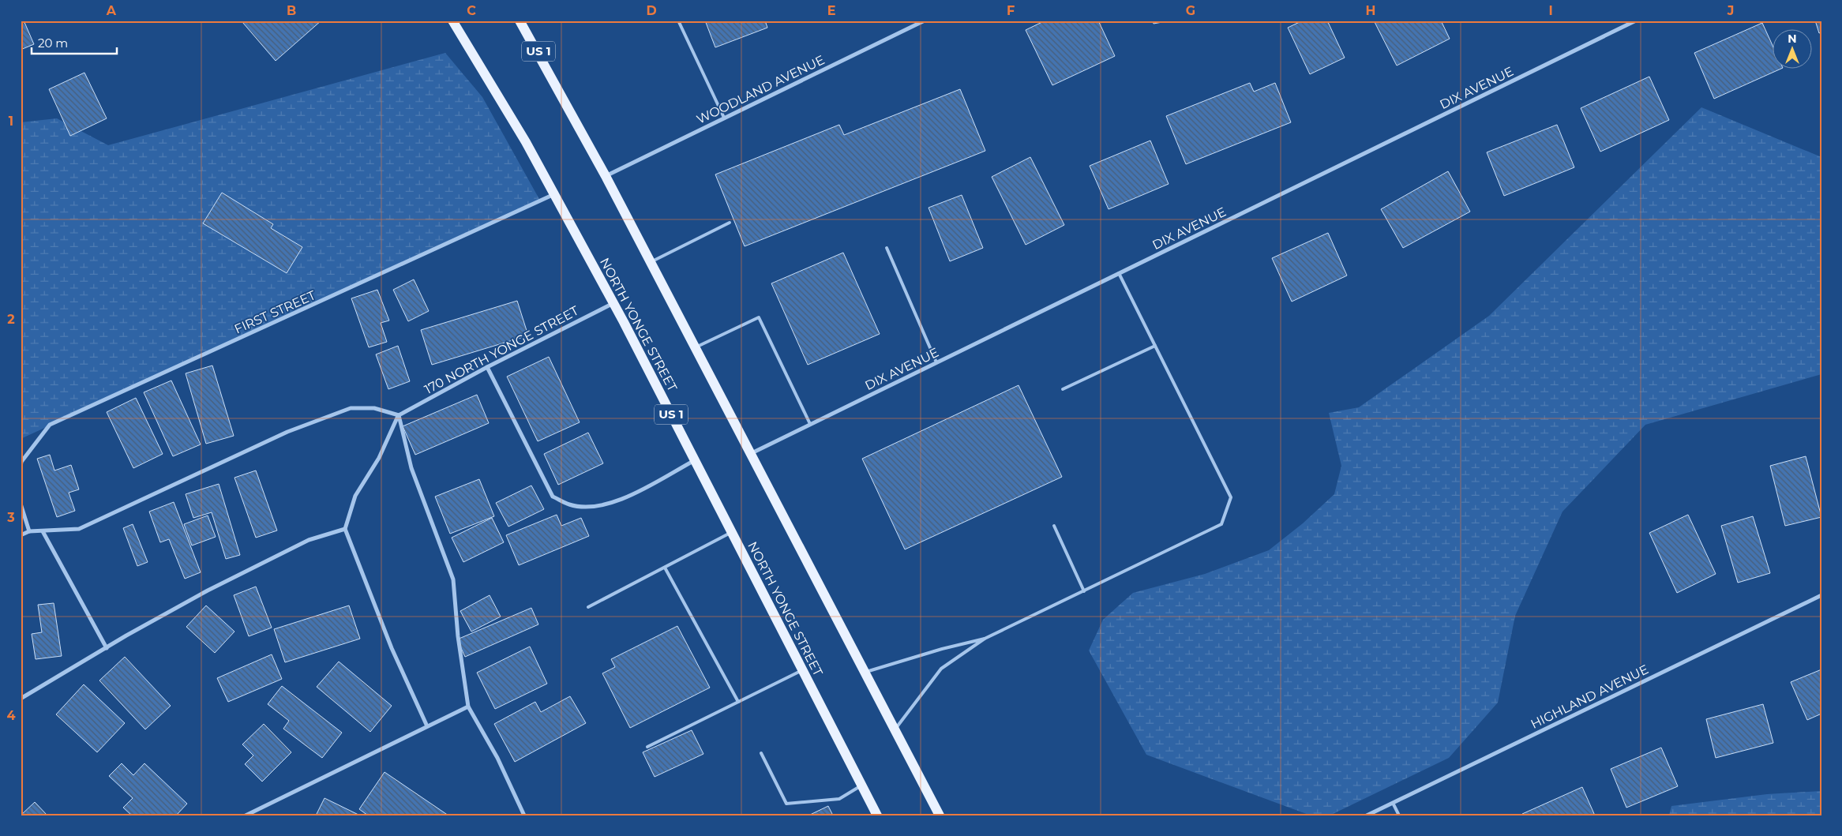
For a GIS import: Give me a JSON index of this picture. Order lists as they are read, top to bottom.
{
  "streets": {
    "main road": ["US 1", "NORTH YONGE STREET"],
    "street": [
      "DIX AVENUE",
      "WOODLAND AVENUE",
      "FIRST STREET",
      "170 NORTH YONGE STREET",
      "HIGHLAND AVENUE"
    ]
  },
  "crossings": [
    ["US 1", "DIX AVENUE"],
    ["US 1", "WOODLAND AVENUE"],
    ["FIRST STREET", "NORTH YONGE STREET"],
    ["NORTH YONGE STREET", "170 NORTH YONGE STREET"]
  ],
  "scale_bar": "20 m",
  "north": "top",
  "grid": {
    "columns": [
      "A",
      "B",
      "C",
      "D",
      "E",
      "F",
      "G",
      "H",
      "I",
      "J"
    ],
    "rows": [
      "1",
      "2",
      "3",
      "4"
    ]
  }
}
